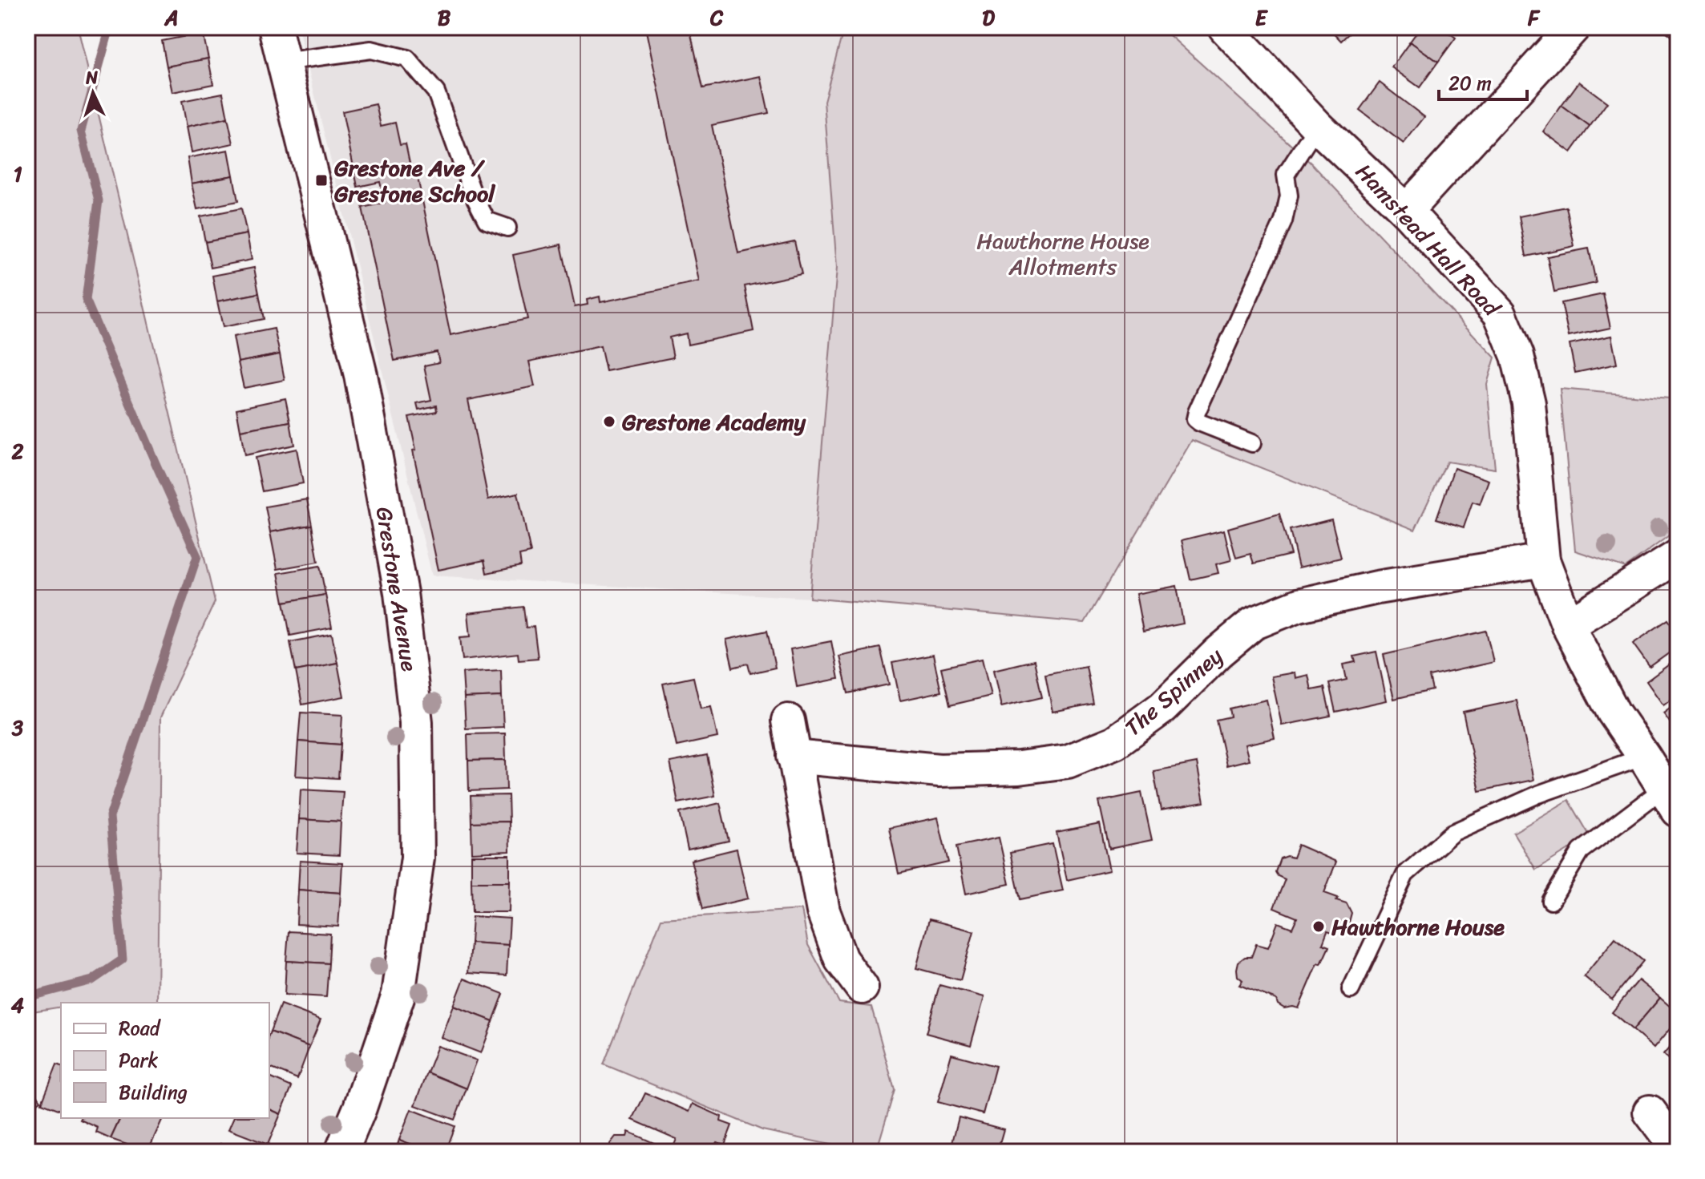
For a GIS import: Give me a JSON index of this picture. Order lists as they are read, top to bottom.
{
  "streets": {
    "street": ["Hamstead Hall Road", "Grestone Avenue", "The Spinney"]
  },
  "crossings": [
    ["Hamstead Hall Road", "The Spinney"]
  ],
  "parks": ["Hawthorne House Allotments"],
  "places": {
    "transit": ["Grestone Ave / Grestone School"],
    "other": ["Grestone Academy", "Hawthorne House"]
  },
  "legend": ["Road", "Park", "Building"],
  "scale_bar": "20 m",
  "north": "top",
  "grid": {
    "columns": [
      "A",
      "B",
      "C",
      "D",
      "E",
      "F"
    ],
    "rows": [
      "1",
      "2",
      "3",
      "4"
    ]
  }
}
